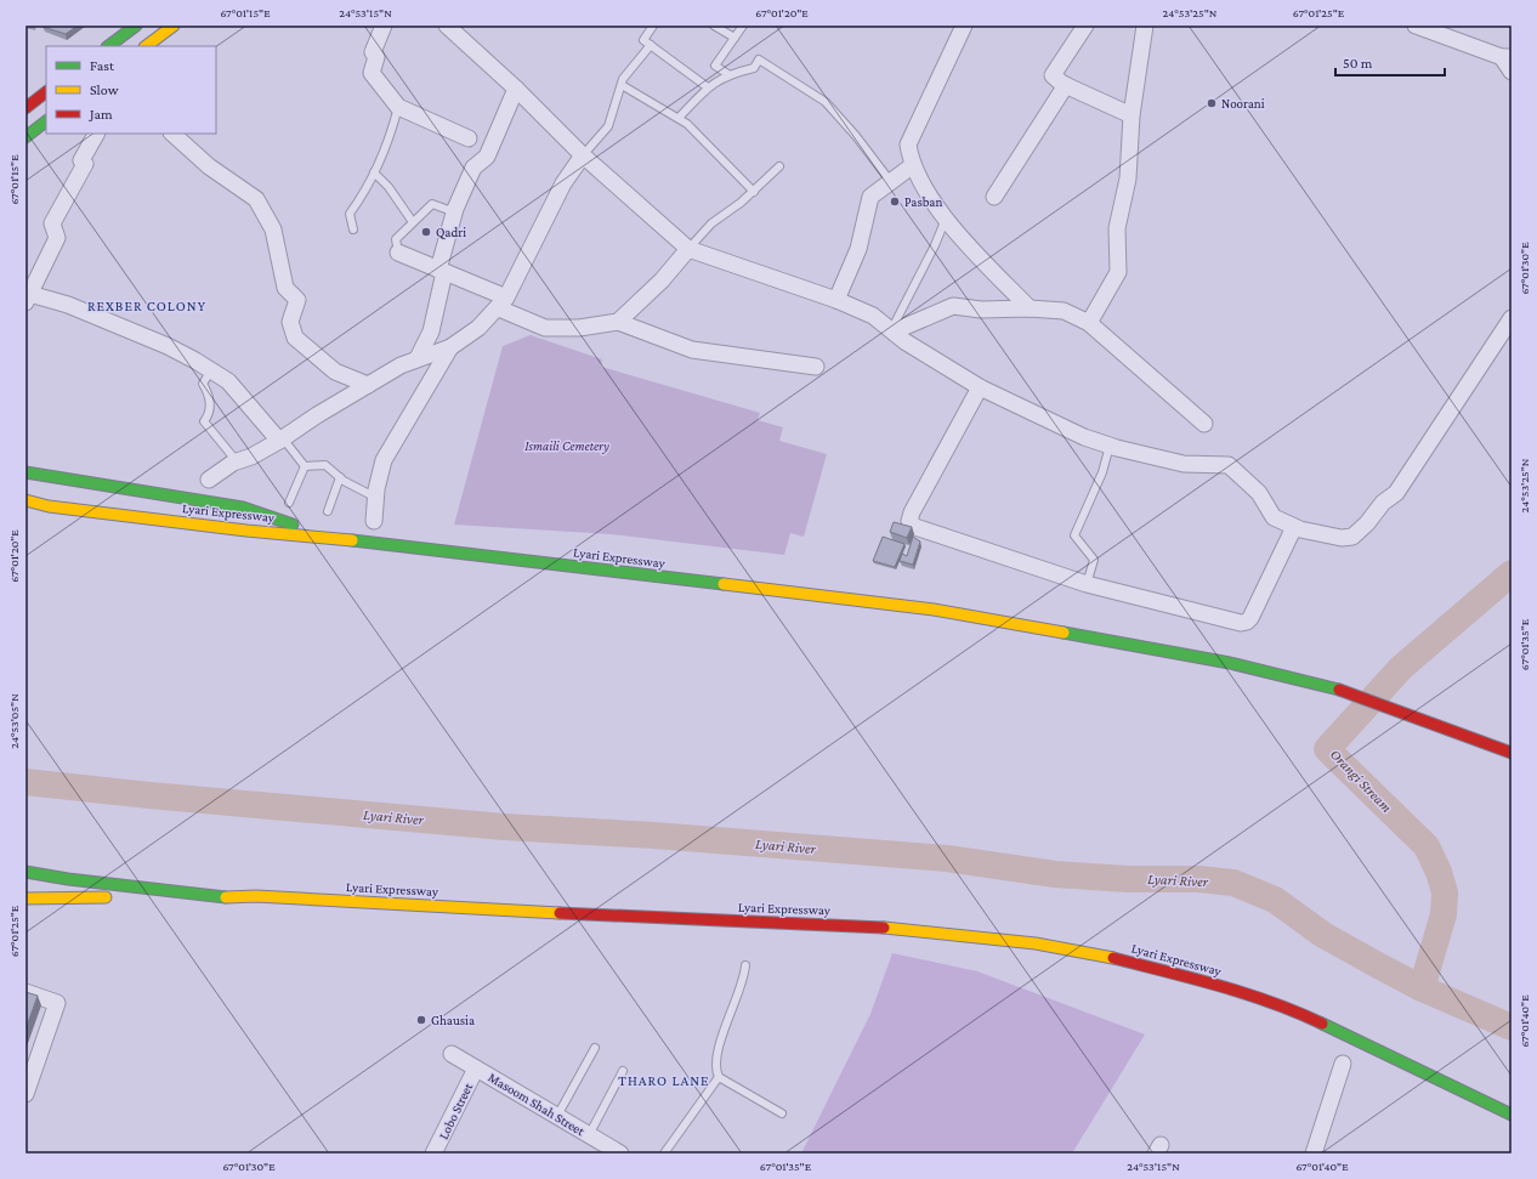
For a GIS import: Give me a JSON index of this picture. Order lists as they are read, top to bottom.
{
  "streets": {
    "main road": ["Lyari Expressway"],
    "street": ["Masoom Shah Street", "Lobo Street"]
  },
  "crossings": [
    ["Masoom Shah Street", "Lobo Street"]
  ],
  "districts": ["REXBER COLONY", "THARO LANE"],
  "water": ["Orangi Stream", "Lyari River"],
  "parks": ["Ismaili Cemetery"],
  "places": [
    "Noorani",
    "Pasban",
    "Qadri",
    "Ghausia"
  ],
  "legend": ["Fast", "Slow", "Jam"],
  "scale_bar": "50 m",
  "coordinates": [
    "67°01'15\"E",
    "24°53'15\"N",
    "67°01'20\"E",
    "24°53'25\"N",
    "67°01'25\"E",
    "67°01'30\"E",
    "67°01'35\"E",
    "24°53'05\"N",
    "67°01'40\"E"
  ]
}
